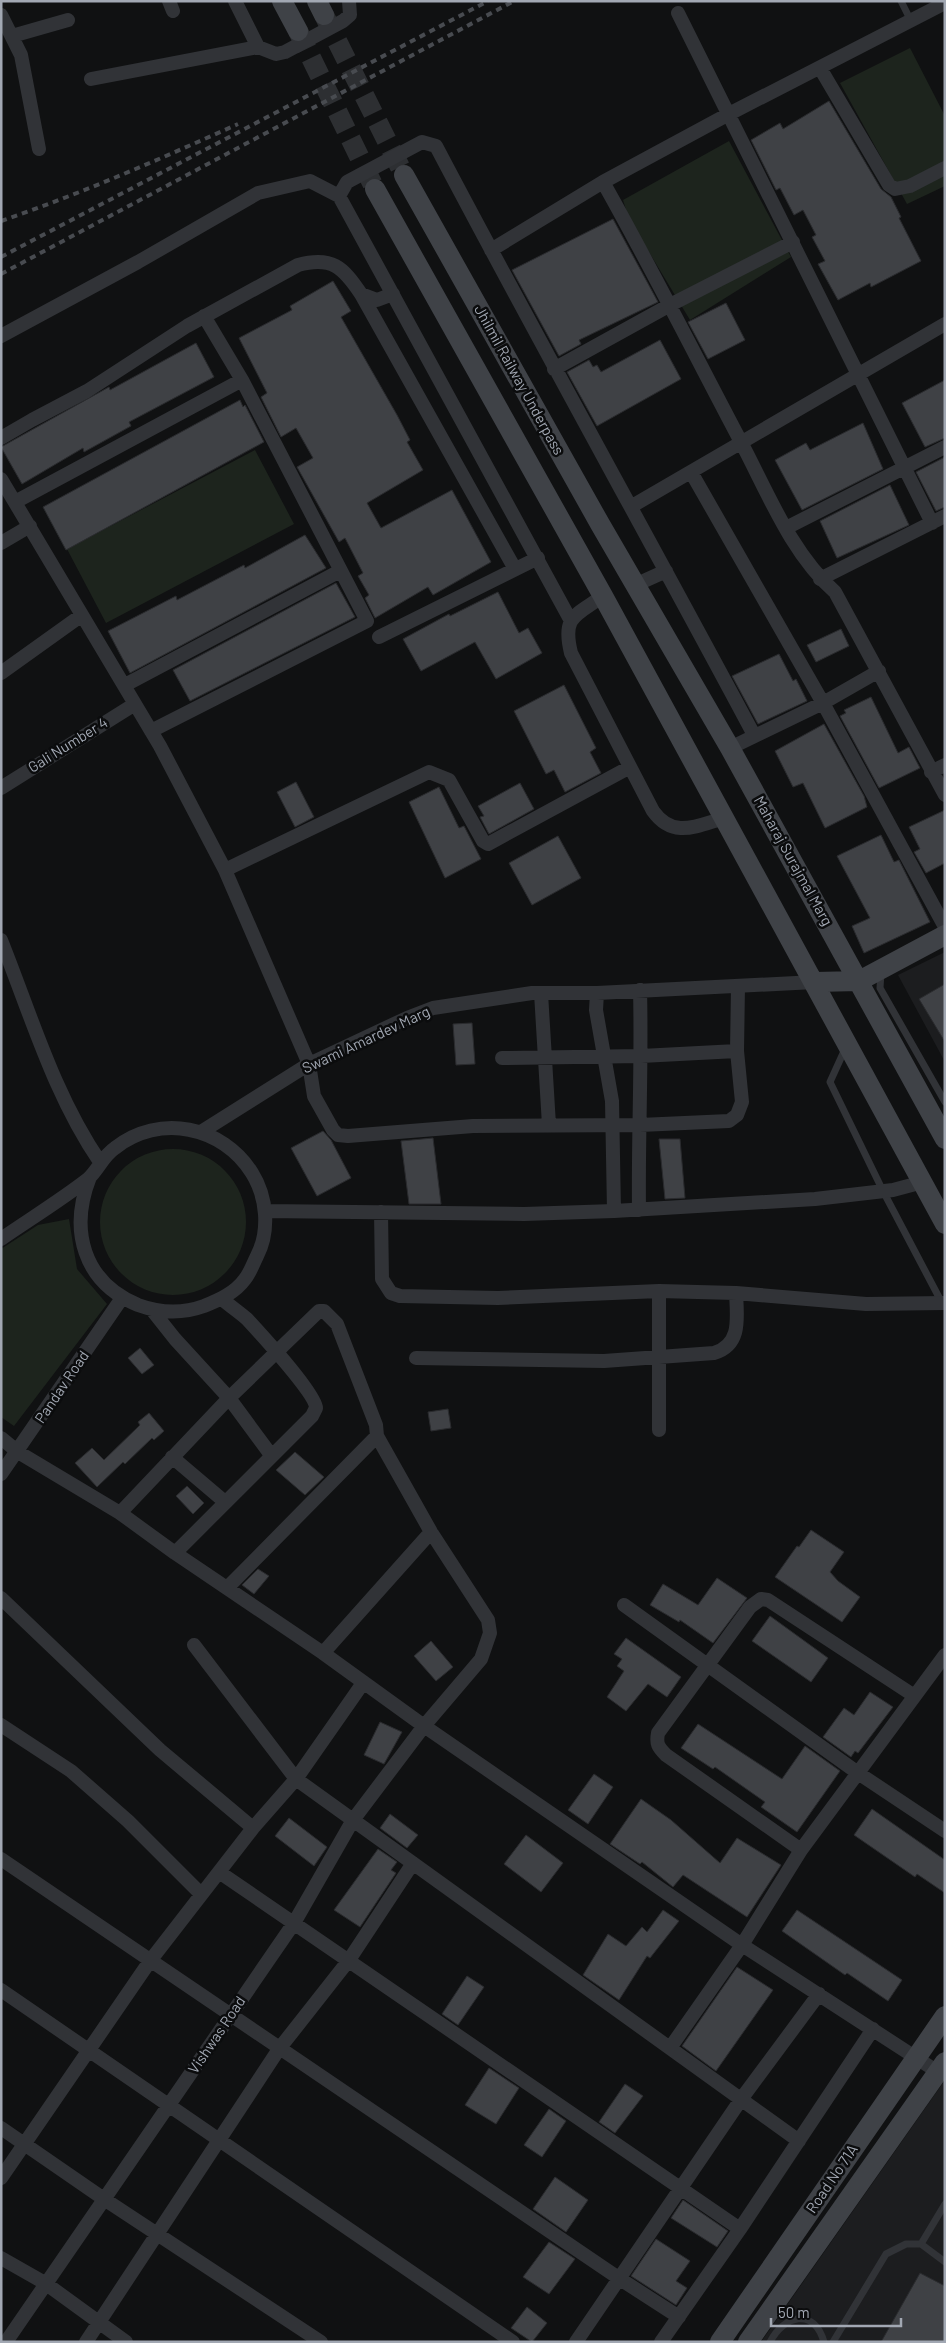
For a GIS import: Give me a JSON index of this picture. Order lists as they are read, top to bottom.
{
  "streets": {
    "main road": ["Jhilmil Railway Underpass", "Maharaj Surajmal Marg", "Road No 71A"],
    "street": [
      "Gali Number 4",
      "Swami Amardev Marg",
      "Pandav Road",
      "Vishwas Road"
    ]
  },
  "crossings": [
    ["Jhilmil Railway Underpass", "Maharaj Surajmal Marg"]
  ],
  "scale_bar": "50 m"
}
